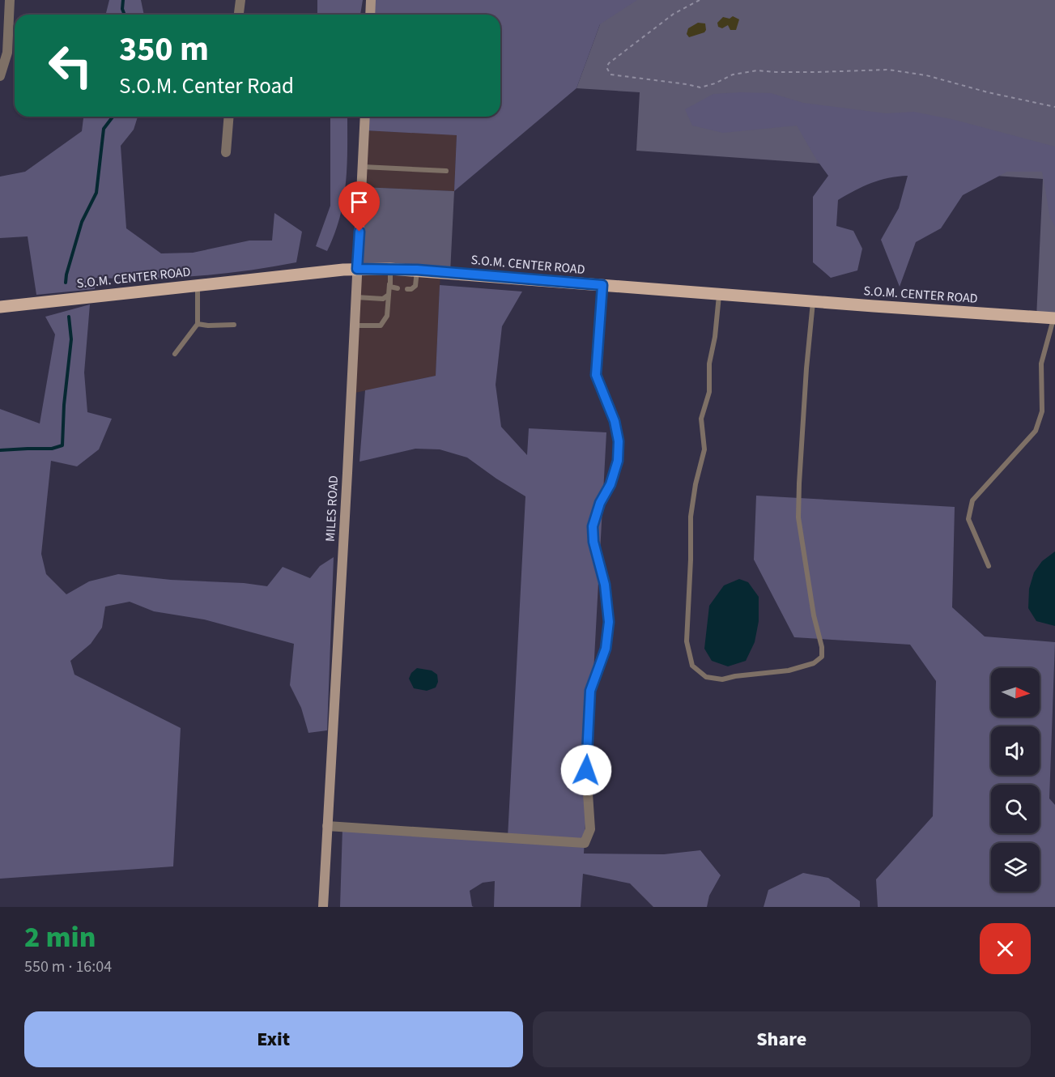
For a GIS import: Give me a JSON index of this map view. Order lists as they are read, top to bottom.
{
  "streets": {
    "main road": ["S.O.M. CENTER ROAD", "MILES ROAD"]
  },
  "crossings": [
    ["S.O.M. CENTER ROAD", "MILES ROAD"]
  ],
  "north": "right",
  "page": {
    "turn": ["350 m", "S.O.M. Center Road"],
    "heading": ["2 min", "550 m · 16:04"],
    "buttons": ["Exit", "Share"]
  }
}
